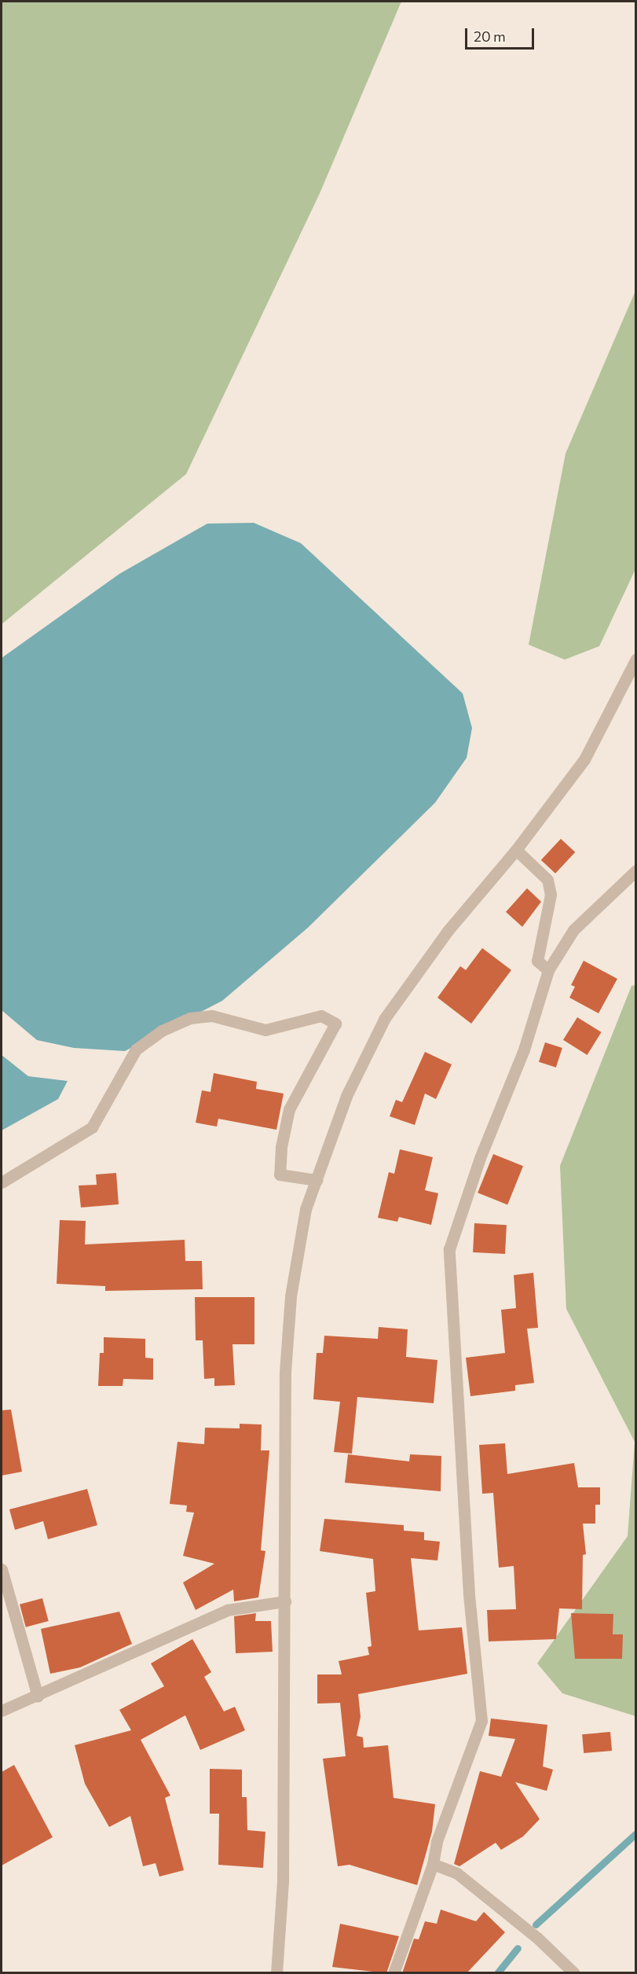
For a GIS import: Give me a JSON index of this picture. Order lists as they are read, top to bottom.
{
  "scale_bar": "20 m"
}
